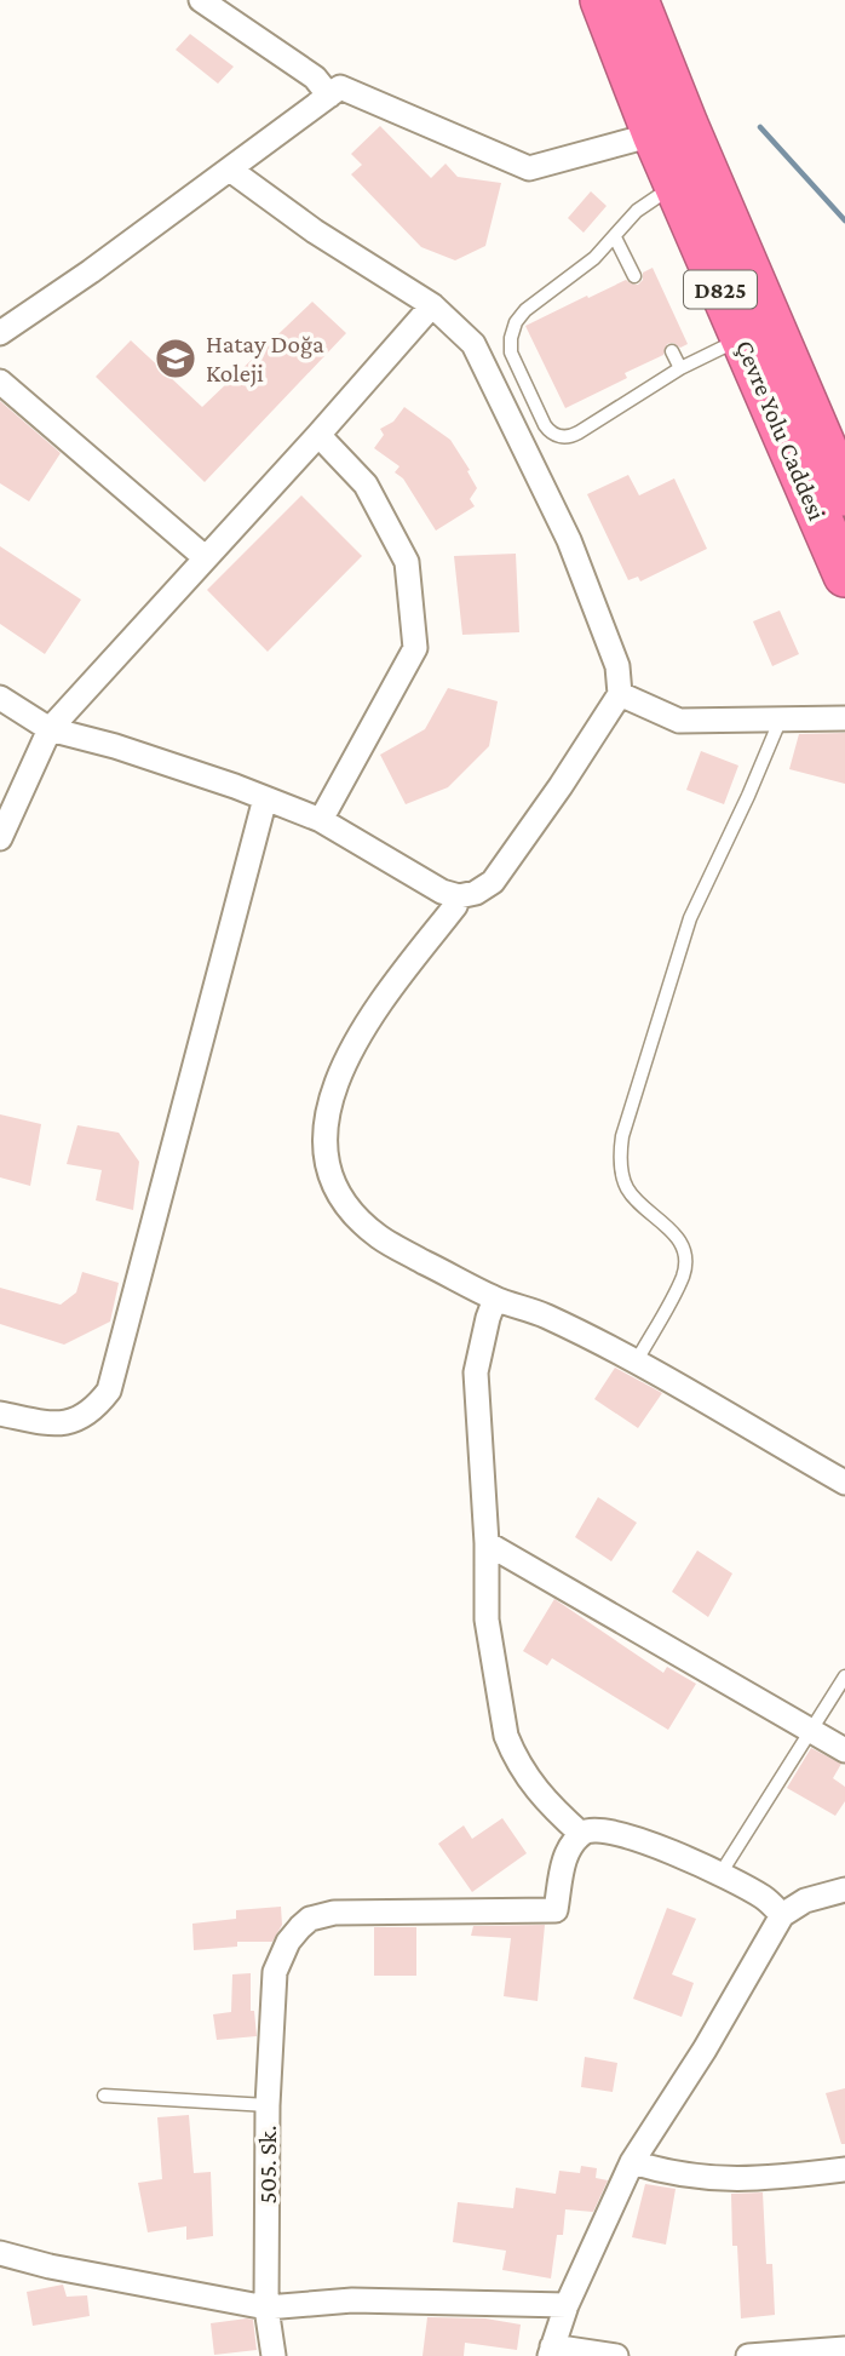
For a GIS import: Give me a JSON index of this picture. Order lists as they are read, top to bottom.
{
  "streets": {
    "highway": ["D825", "Çevre Yolu Caddesi"],
    "street": ["505. Sk."]
  },
  "places": {
    "school or university": ["Hatay Doğa Koleji"]
  }
}
